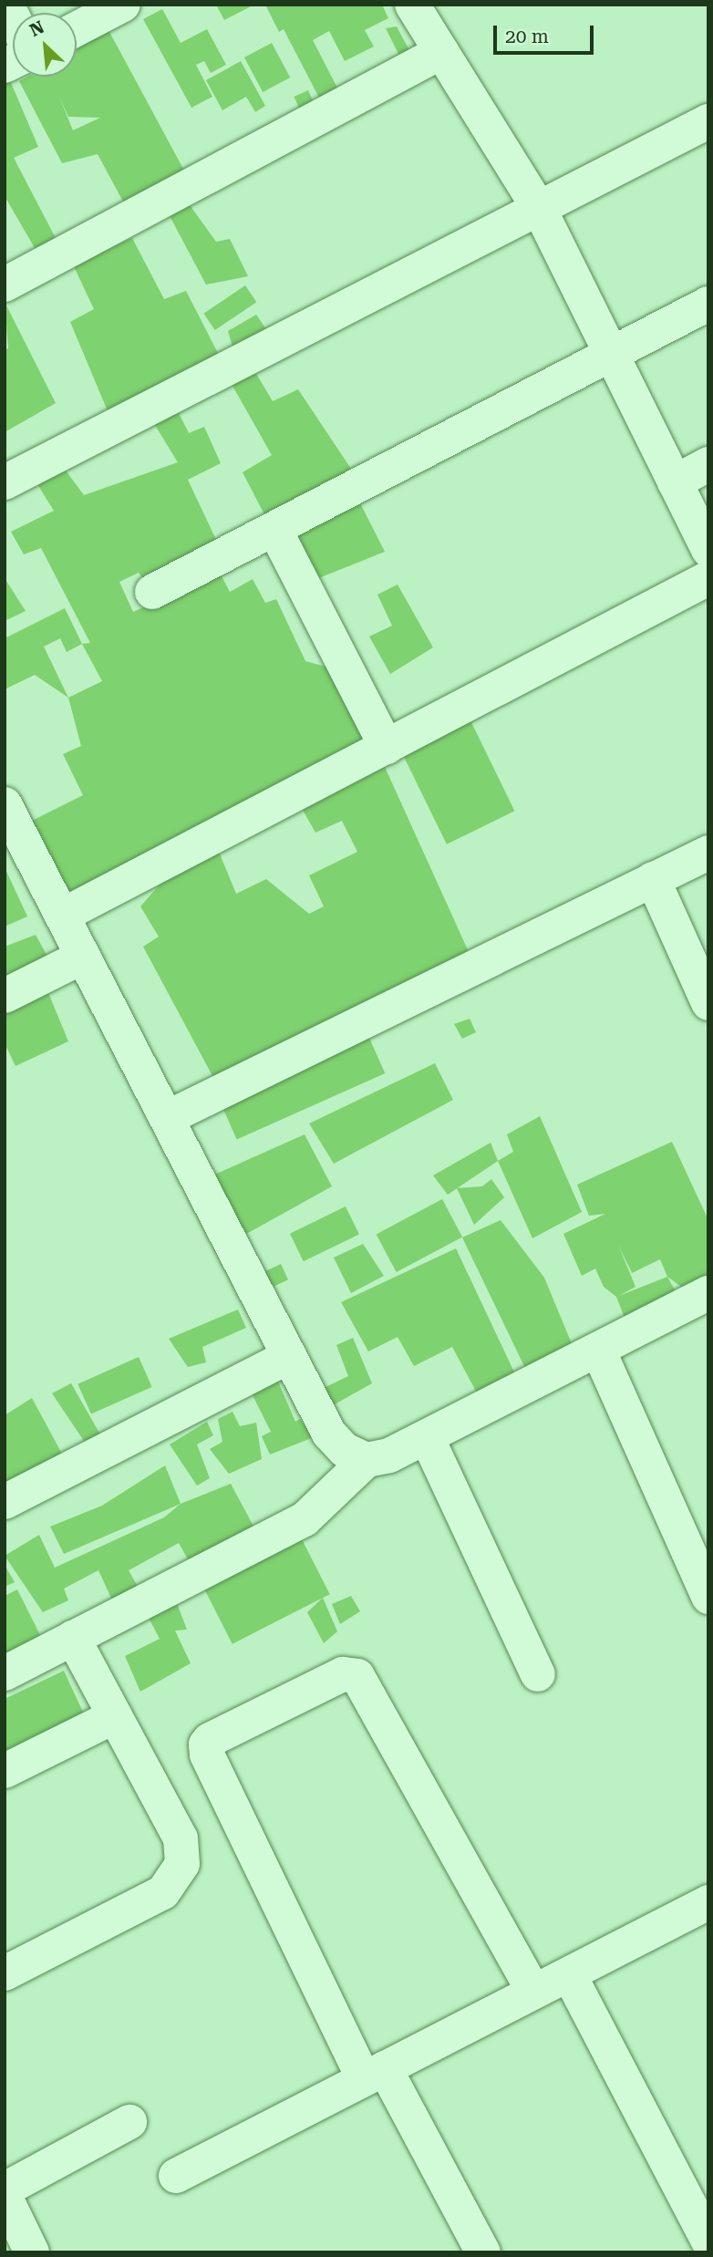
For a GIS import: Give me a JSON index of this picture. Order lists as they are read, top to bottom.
{
  "scale_bar": "20 m",
  "north": "top left"
}
